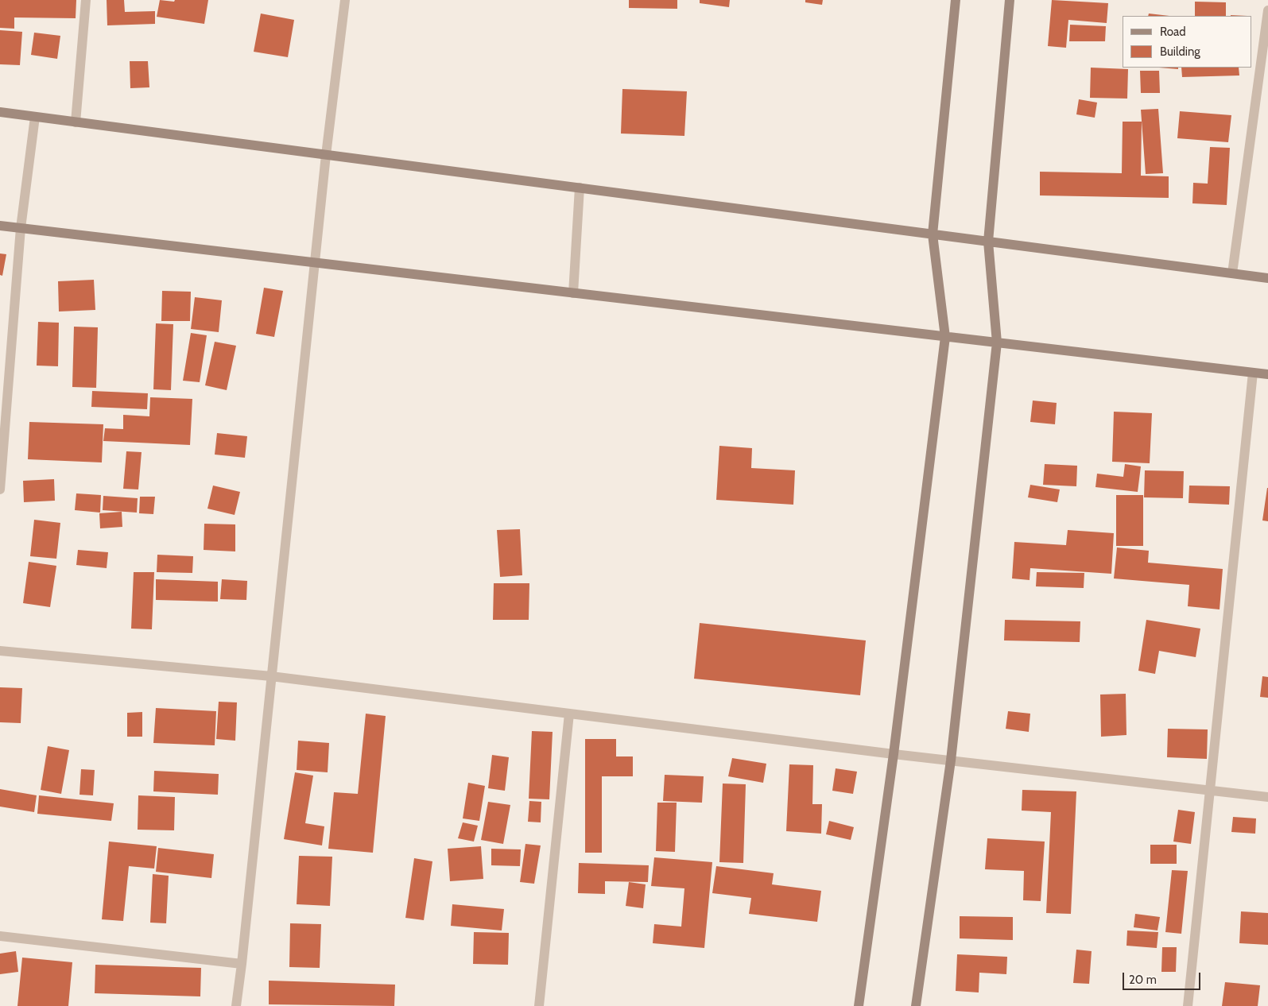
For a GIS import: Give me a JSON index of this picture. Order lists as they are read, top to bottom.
{
  "legend": ["Road", "Building"],
  "scale_bar": "20 m"
}
